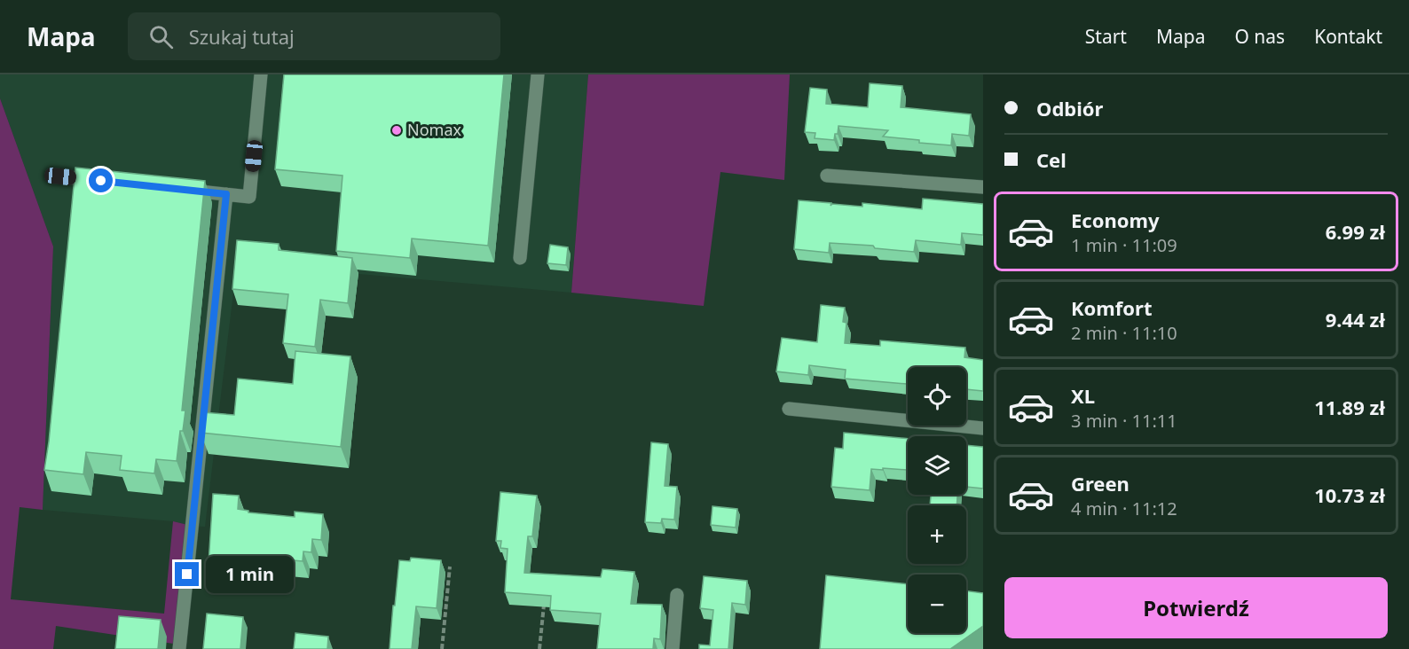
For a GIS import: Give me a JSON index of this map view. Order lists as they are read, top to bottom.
{
  "places": ["Nomax"],
  "page": {
    "header": "Mapa",
    "search": "Szukaj tutaj",
    "nav": [
      "Start",
      "Mapa",
      "O nas",
      "Kontakt"
    ],
    "banner": ["Odbiór", "Cel"],
    "list": [
      {
        "name": "Economy",
        "note": "1 min · 11:09",
        "value": "6.99 zł"
      },
      {
        "name": "Komfort",
        "note": "2 min · 11:10",
        "value": "9.44 zł"
      },
      {
        "name": "XL",
        "note": "3 min · 11:11",
        "value": "11.89 zł"
      },
      {
        "name": "Green",
        "note": "4 min · 11:12",
        "value": "10.73 zł"
      }
    ],
    "map_buttons": ["+", "−"],
    "bubble": "1 min",
    "buttons": "Potwierdź"
  }
}
